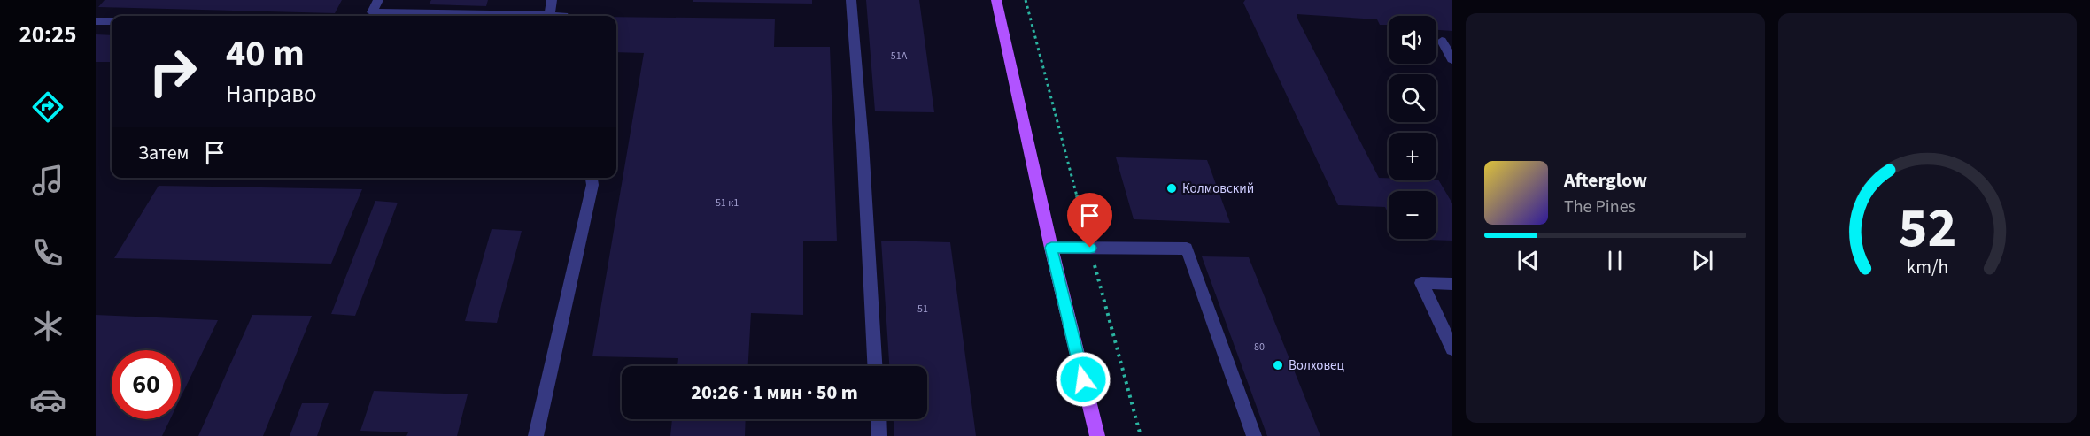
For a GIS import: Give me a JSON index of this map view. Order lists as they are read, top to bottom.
{
  "places": ["Колмовский", "Волховец"],
  "house_numbers": [
    "51А",
    "51 к1",
    "51",
    "80"
  ],
  "page": {
    "tabs": "20:25",
    "map_buttons": ["+", "−"],
    "turn": ["40 m", "Направо"],
    "then": "Затем",
    "song": ["Afterglow", "The Pines"],
    "limit": "60",
    "trip": "20:26 · 1 мин · 50 m",
    "gauge": ["52", "km/h"]
  }
}
